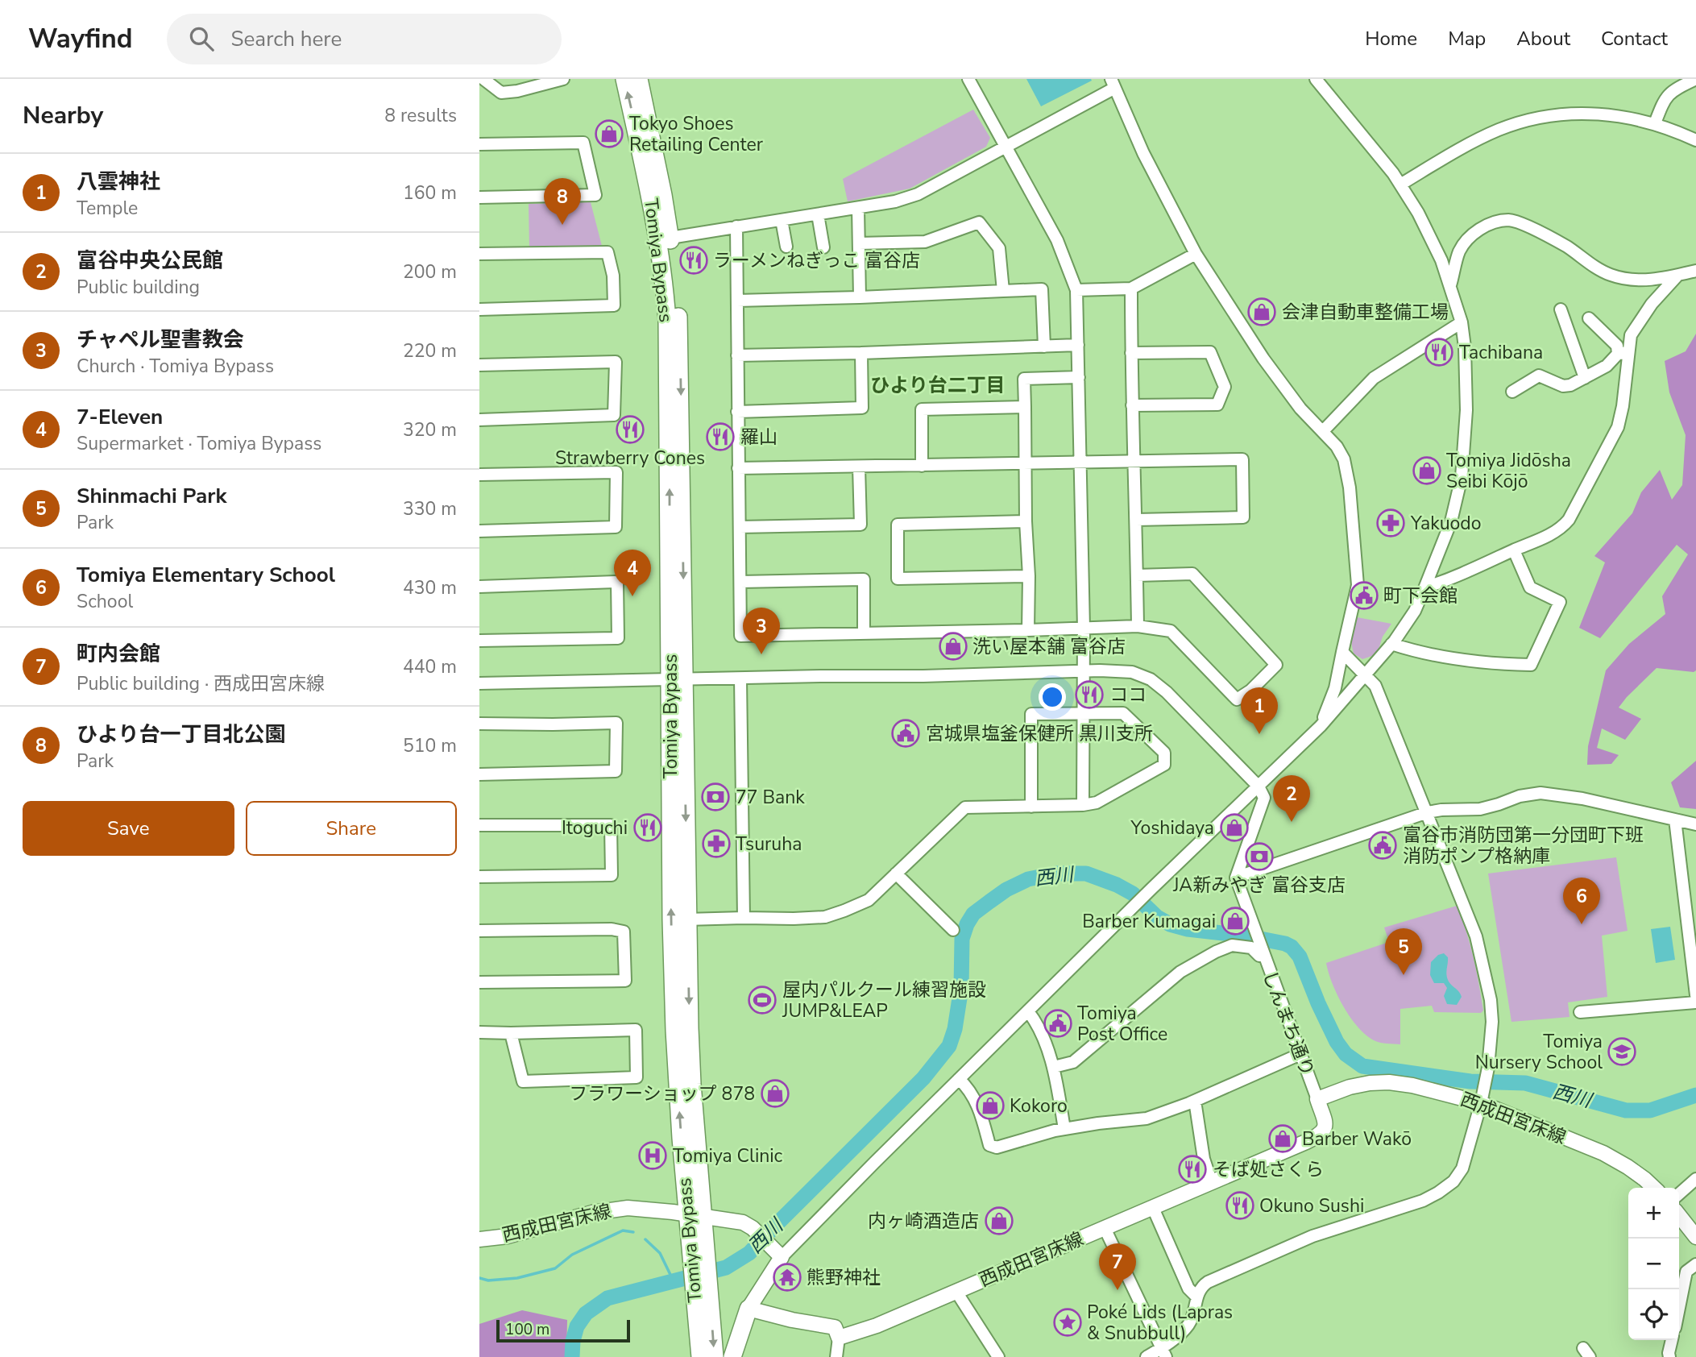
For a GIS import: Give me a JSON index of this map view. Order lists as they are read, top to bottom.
{
  "streets": {
    "highway": ["Tomiya Bypass"],
    "main road": ["西成田宮床線"],
    "street": ["しんまち通り"]
  },
  "crossings": [
    ["Tomiya Bypass", "西成田宮床線"],
    ["しんまち通り", "西成田宮床線"]
  ],
  "districts": ["ひより台二丁目"],
  "water": ["西川"],
  "places": {
    "shop": [
      "Tokyo Shoes Retailing Center",
      "会津自動車整備工場",
      "Tomiya Jidōsha Seibi Kōjō",
      "洗い屋本舗 富谷店",
      "Yoshidaya",
      "Barber Kumagai",
      "フラワーショップ 878",
      "Kokoro",
      "Barber Wakō",
      "内ヶ崎酒造店"
    ],
    "restaurant": [
      "ラーメンねぎっこ 富谷店",
      "Tachibana",
      "Strawberry Cones",
      "羅山",
      "ココ",
      "Itoguchi",
      "そば処さくら",
      "Okuno Sushi"
    ],
    "pharmacy": ["Yakuodo", "Tsuruha"],
    "public building": [
      "町下会館",
      "宮城県塩釜保健所 黒川支所",
      "富谷市消防団第一分団町下班 消防ポンプ格納庫",
      "Tomiya Post Office"
    ],
    "bank": ["77 Bank", "JA新みやぎ 富谷支店"],
    "sports": ["屋内パルクール練習施設 JUMP&LEAP"],
    "school or university": ["Tomiya Nursery School"],
    "hospital": ["Tomiya Clinic"],
    "temple": ["熊野神社"],
    "place": ["Poké Lids (Lapras & Snubbull)"]
  },
  "scale_bar": "100 m",
  "page": {
    "header": "Wayfind",
    "search": "Search here",
    "nav": [
      "Home",
      "Map",
      "About",
      "Contact"
    ],
    "heading": ["Nearby", "8 results"],
    "list": [
      {
        "mark": "1",
        "name": "八雲神社",
        "note": "Temple",
        "value": "160 m"
      },
      {
        "mark": "2",
        "name": "富谷中央公民館",
        "note": "Public building",
        "value": "200 m"
      },
      {
        "mark": "3",
        "name": "チャペル聖書教会",
        "note": "Church · Tomiya Bypass",
        "value": "220 m"
      },
      {
        "mark": "4",
        "name": "7-Eleven",
        "note": "Supermarket · Tomiya Bypass",
        "value": "320 m"
      },
      {
        "mark": "5",
        "name": "Shinmachi Park",
        "note": "Park",
        "value": "330 m"
      },
      {
        "mark": "6",
        "name": "Tomiya Elementary School",
        "note": "School",
        "value": "430 m"
      },
      {
        "mark": "7",
        "name": "町内会館",
        "note": "Public building · 西成田宮床線",
        "value": "440 m"
      },
      {
        "mark": "8",
        "name": "ひより台一丁目北公園",
        "note": "Park",
        "value": "510 m"
      }
    ],
    "pins": [
      "8",
      "4",
      "3",
      "1",
      "2",
      "6",
      "5",
      "7"
    ],
    "buttons": ["Save", "Share"],
    "map_buttons": ["+", "−"],
    "scale": "100 m"
  }
}
